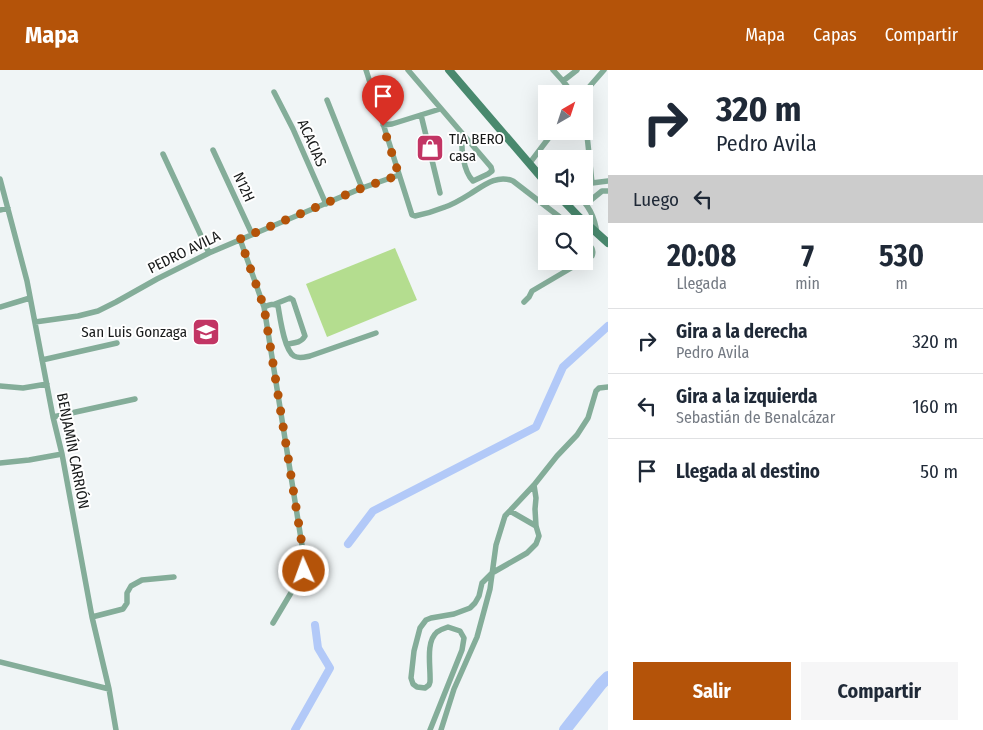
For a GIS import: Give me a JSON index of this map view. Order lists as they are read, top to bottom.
{
  "streets": {
    "street": [
      "ACACIAS",
      "N12H",
      "PEDRO AVILA",
      "BENJAMÍN CARRIÓN"
    ]
  },
  "crossings": [
    ["ACACIAS", "PEDRO AVILA"],
    ["N12H", "PEDRO AVILA"],
    ["PEDRO AVILA", "BENJAMÍN CARRIÓN"]
  ],
  "places": {
    "shop": ["TIA BERO casa"],
    "school or university": ["San Luis Gonzaga"]
  },
  "north": "top right",
  "page": {
    "header": "Mapa",
    "nav": ["Mapa", "Capas", "Compartir"],
    "turn": ["320 m", "Pedro Avila"],
    "then": "Luego",
    "eta": [
      "20:08",
      "Llegada",
      "7",
      "min",
      "530",
      "m"
    ],
    "list": [
      {
        "name": "Gira a la derecha",
        "note": "Pedro Avila",
        "value": "320 m"
      },
      {
        "name": "Gira a la izquierda",
        "note": "Sebastián de Benalcázar",
        "value": "160 m"
      },
      {
        "name": "Llegada al destino",
        "value": "50 m"
      }
    ],
    "buttons": ["Salir", "Compartir"]
  }
}
